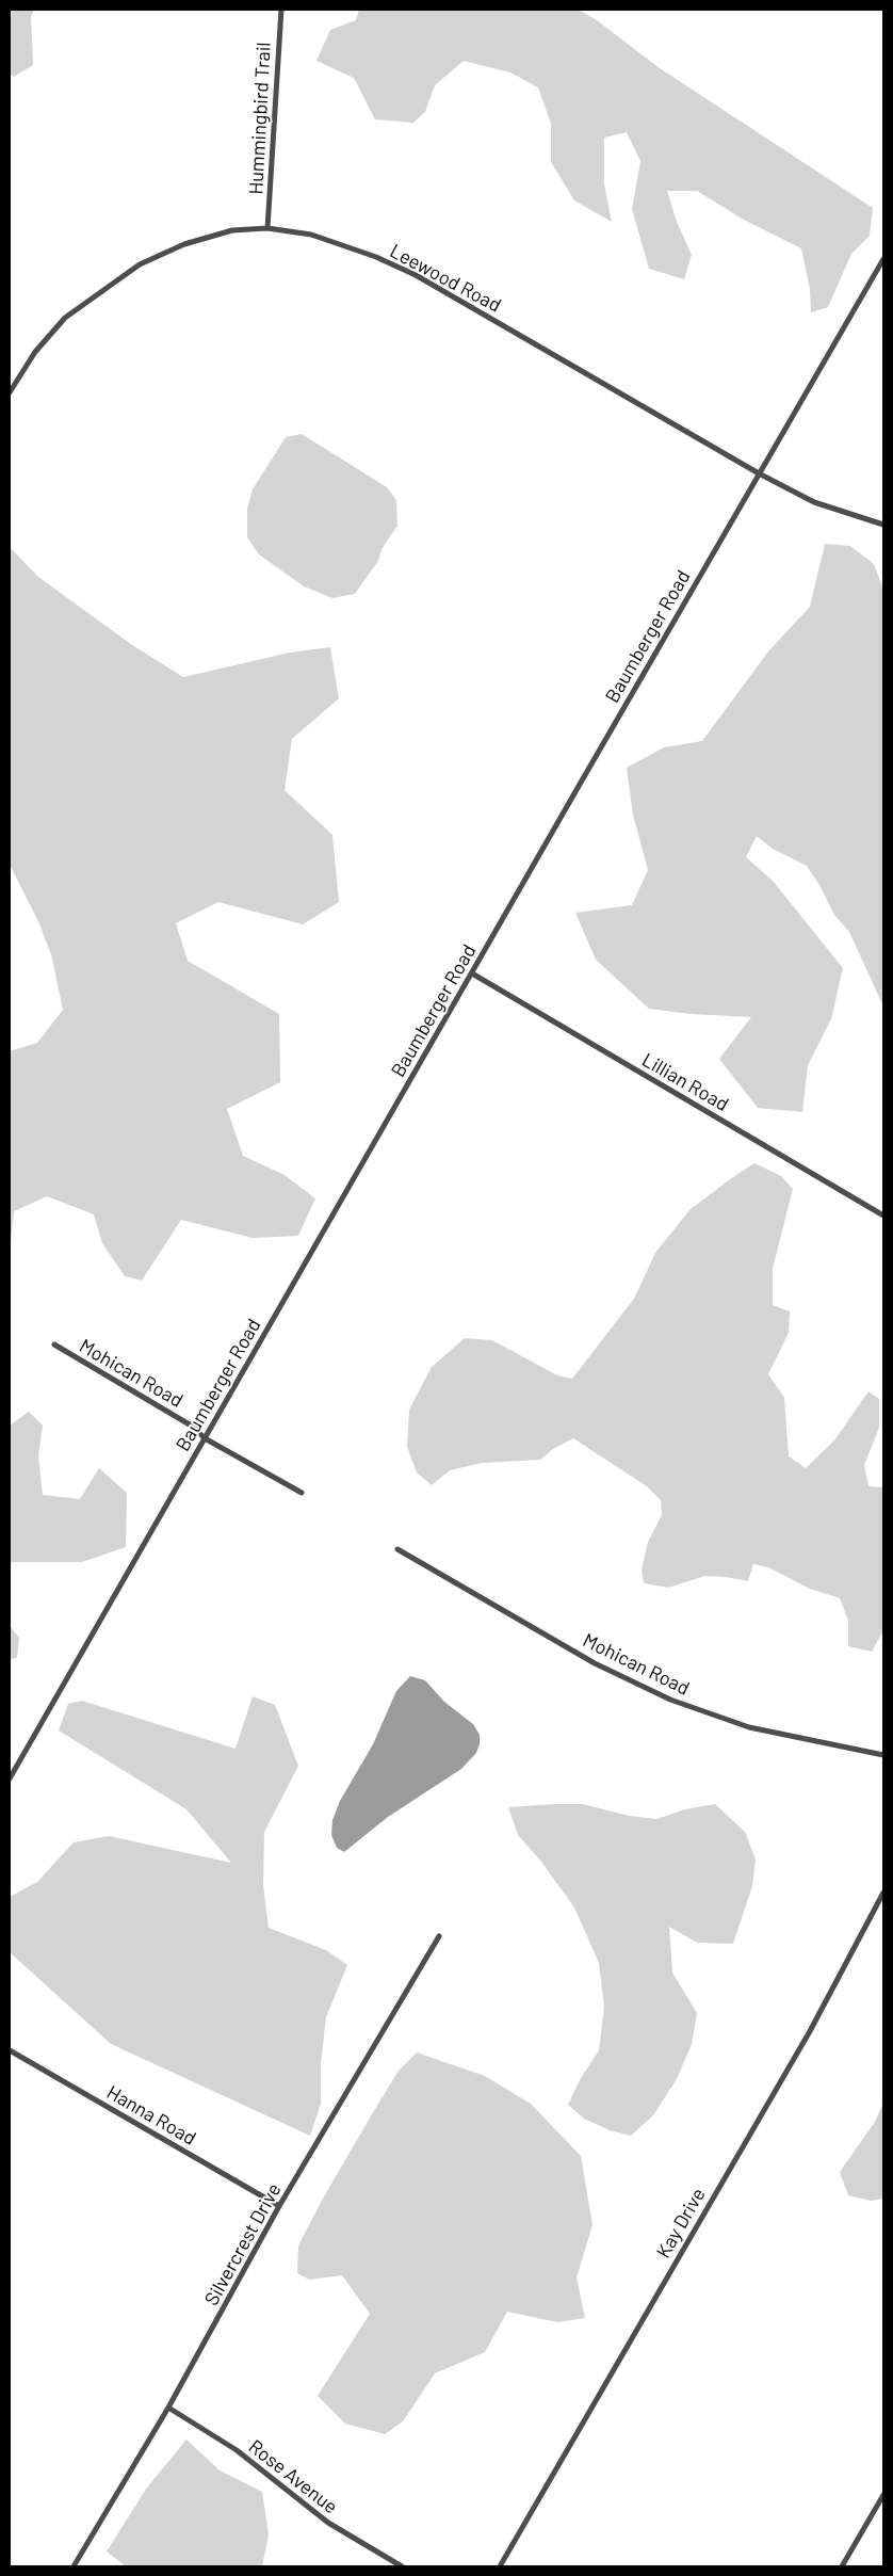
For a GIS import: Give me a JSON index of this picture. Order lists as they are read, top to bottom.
{
  "streets": {
    "street": [
      "Hummingbird Trail",
      "Leewood Road",
      "Baumberger Road",
      "Lillian Road",
      "Mohican Road",
      "Hanna Road",
      "Kay Drive",
      "Silvercrest Drive",
      "Rose Avenue"
    ]
  },
  "crossings": [
    ["Hummingbird Trail", "Leewood Road"],
    ["Leewood Road", "Baumberger Road"],
    ["Baumberger Road", "Lillian Road"],
    ["Baumberger Road", "Mohican Road"],
    ["Hanna Road", "Silvercrest Drive"],
    ["Silvercrest Drive", "Rose Avenue"]
  ]
}
